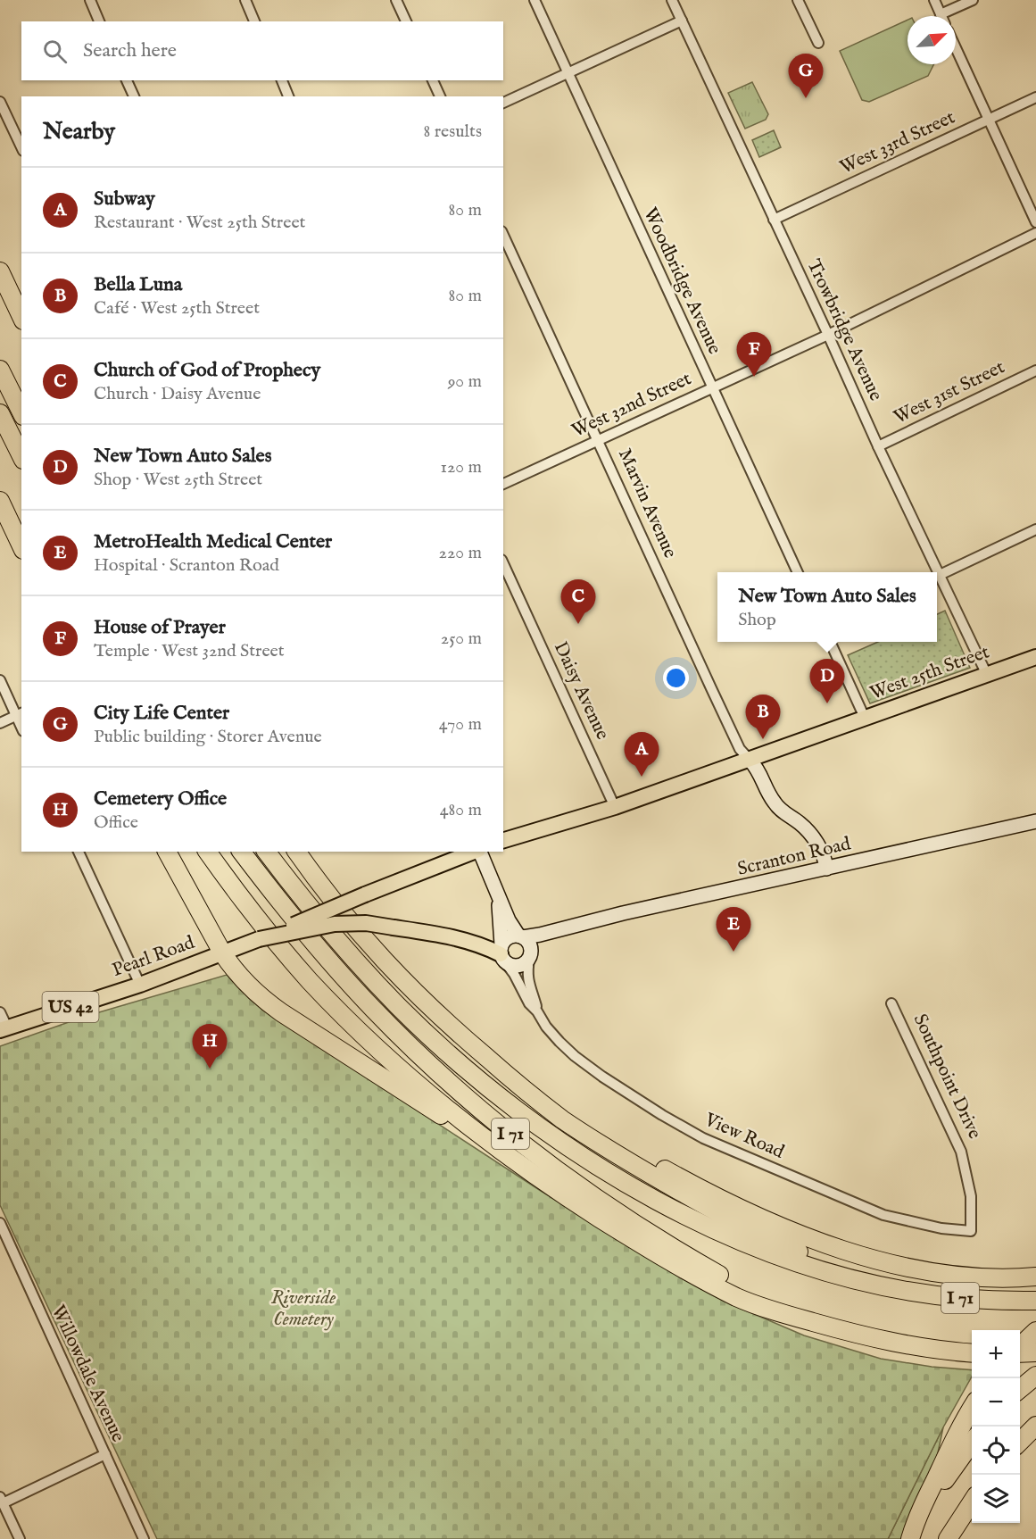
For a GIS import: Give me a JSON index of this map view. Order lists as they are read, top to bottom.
{
  "streets": {
    "highway": ["I 71"],
    "main road": ["West 25th Street", "Pearl Road", "US 42"],
    "street": [
      "West 33rd Street",
      "Woodbridge Avenue",
      "Trowbridge Avenue",
      "West 31st Street",
      "West 32nd Street",
      "Marvin Avenue",
      "Daisy Avenue",
      "Scranton Road",
      "Southpoint Drive",
      "View Road",
      "Willowdale Avenue"
    ]
  },
  "crossings": [
    ["West 33rd Street", "Trowbridge Avenue"],
    ["Woodbridge Avenue", "West 32nd Street"],
    ["Trowbridge Avenue", "West 31st Street"],
    ["Trowbridge Avenue", "West 32nd Street"],
    ["Trowbridge Avenue", "West 25th Street"],
    ["West 32nd Street", "Marvin Avenue"],
    ["Marvin Avenue", "West 25th Street"],
    ["West 25th Street", "Daisy Avenue"],
    ["Scranton Road", "View Road"],
    ["Pearl Road", "US 42"],
    ["Southpoint Drive", "View Road"]
  ],
  "parks": ["Riverside Cemetery"],
  "north": "top right",
  "page": {
    "search": "Search here",
    "pins": [
      "G",
      "F",
      "C",
      "D",
      "B",
      "A",
      "E",
      "H"
    ],
    "heading": ["Nearby", "8 results"],
    "list": [
      {
        "mark": "A",
        "name": "Subway",
        "note": "Restaurant · West 25th Street",
        "value": "80 m"
      },
      {
        "mark": "B",
        "name": "Bella Luna",
        "note": "Café · West 25th Street",
        "value": "80 m"
      },
      {
        "mark": "C",
        "name": "Church of God of Prophecy",
        "note": "Church · Daisy Avenue",
        "value": "90 m"
      },
      {
        "mark": "D",
        "name": "New Town Auto Sales",
        "note": "Shop · West 25th Street",
        "value": "120 m"
      },
      {
        "mark": "E",
        "name": "MetroHealth Medical Center",
        "note": "Hospital · Scranton Road",
        "value": "220 m"
      },
      {
        "mark": "F",
        "name": "House of Prayer",
        "note": "Temple · West 32nd Street",
        "value": "250 m"
      },
      {
        "mark": "G",
        "name": "City Life Center",
        "note": "Public building · Storer Avenue",
        "value": "470 m"
      },
      {
        "mark": "H",
        "name": "Cemetery Office",
        "note": "Office",
        "value": "480 m"
      }
    ],
    "popup": ["New Town Auto Sales", "Shop"],
    "map_buttons": ["+", "−"]
  }
}
